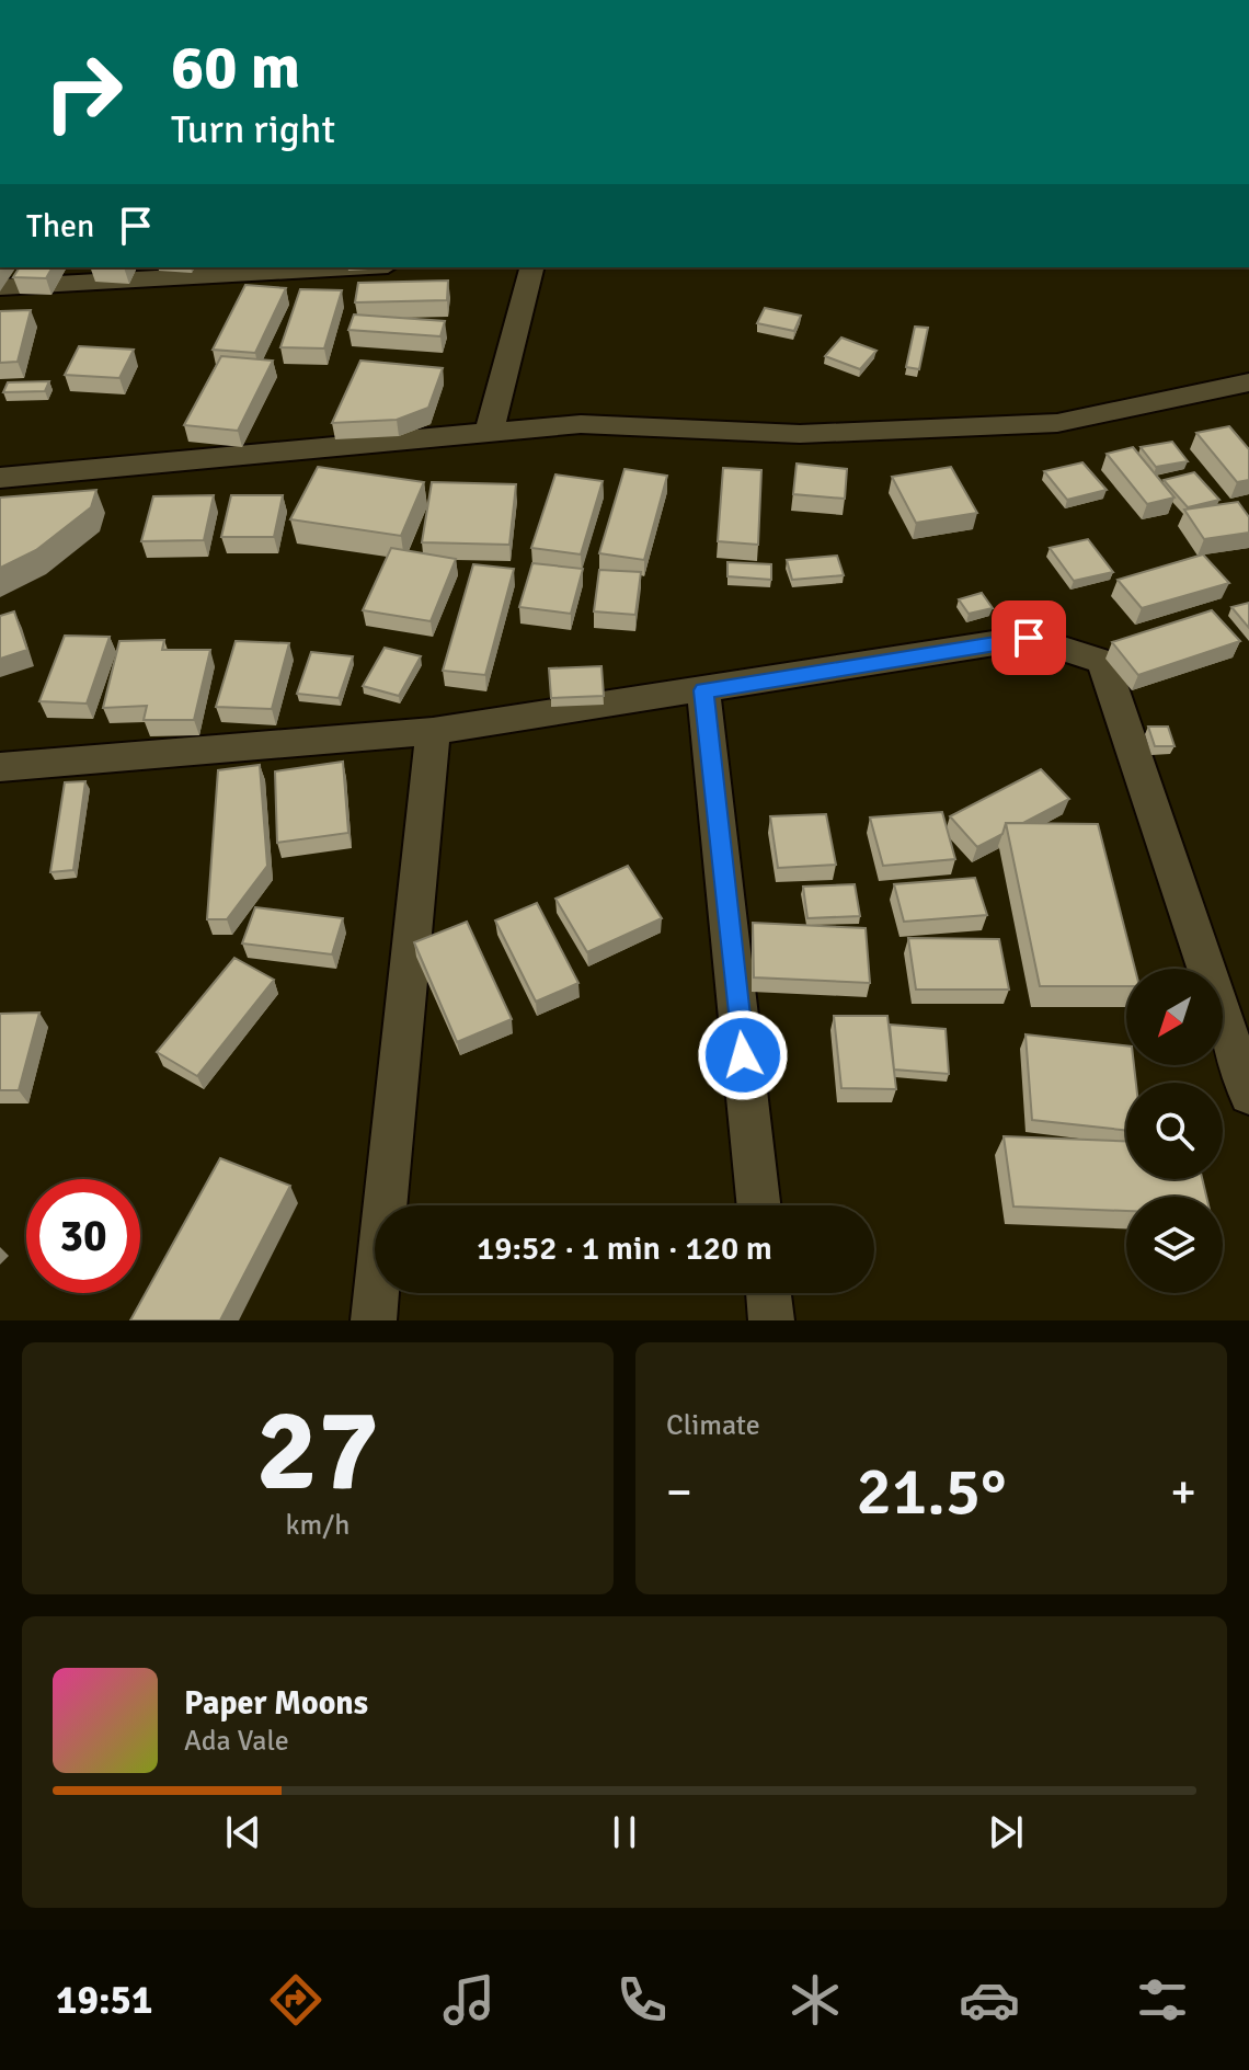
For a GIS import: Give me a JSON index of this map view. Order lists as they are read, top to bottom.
{
  "north": "bottom left",
  "page": {
    "turn": ["60 m", "Turn right"],
    "then": "Then",
    "limit": "30",
    "trip": "19:52 · 1 min · 120 m",
    "tile": [
      ["27", "km/h"],
      "Climate"
    ],
    "heat": ["−", "21.5°", "+"],
    "song": ["Paper Moons", "Ada Vale"],
    "tabs": "19:51"
  }
}
